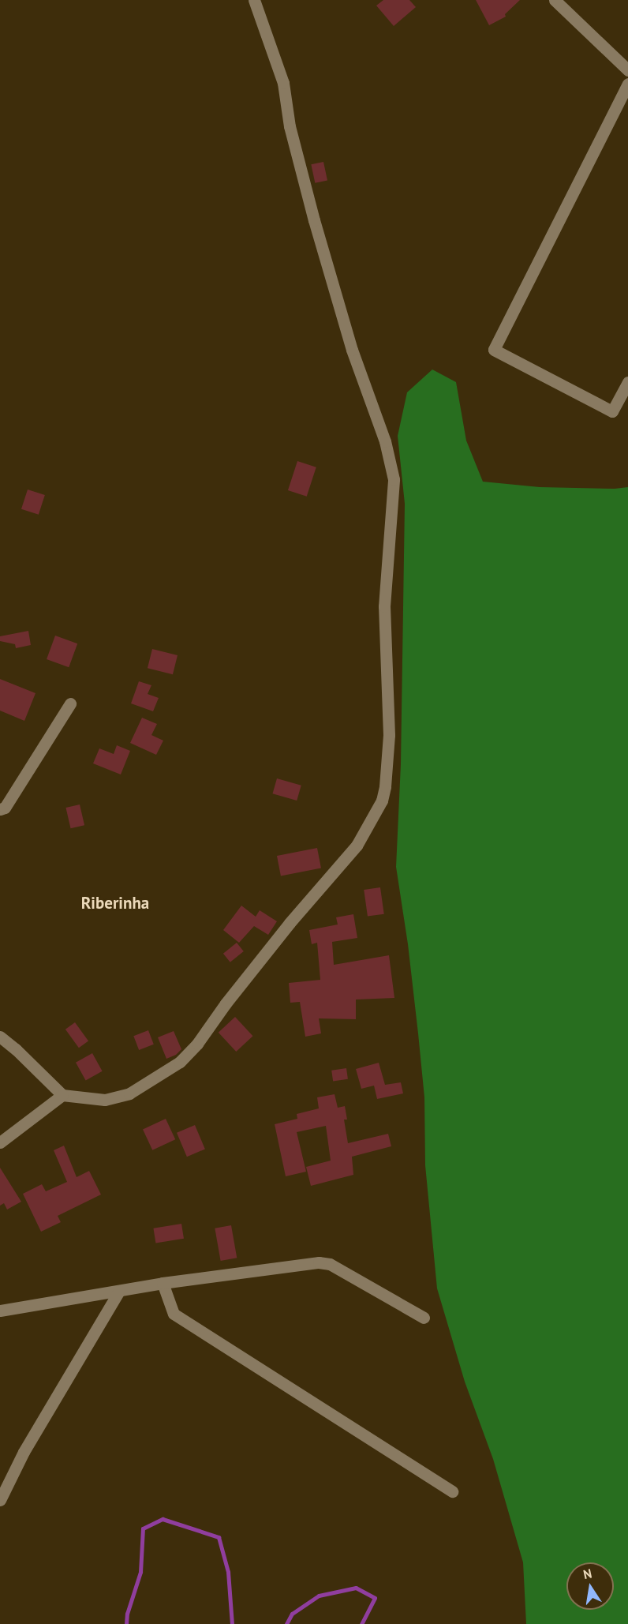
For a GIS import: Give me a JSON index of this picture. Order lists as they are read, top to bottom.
{
  "districts": ["Riberinha"],
  "north": "top"
}
